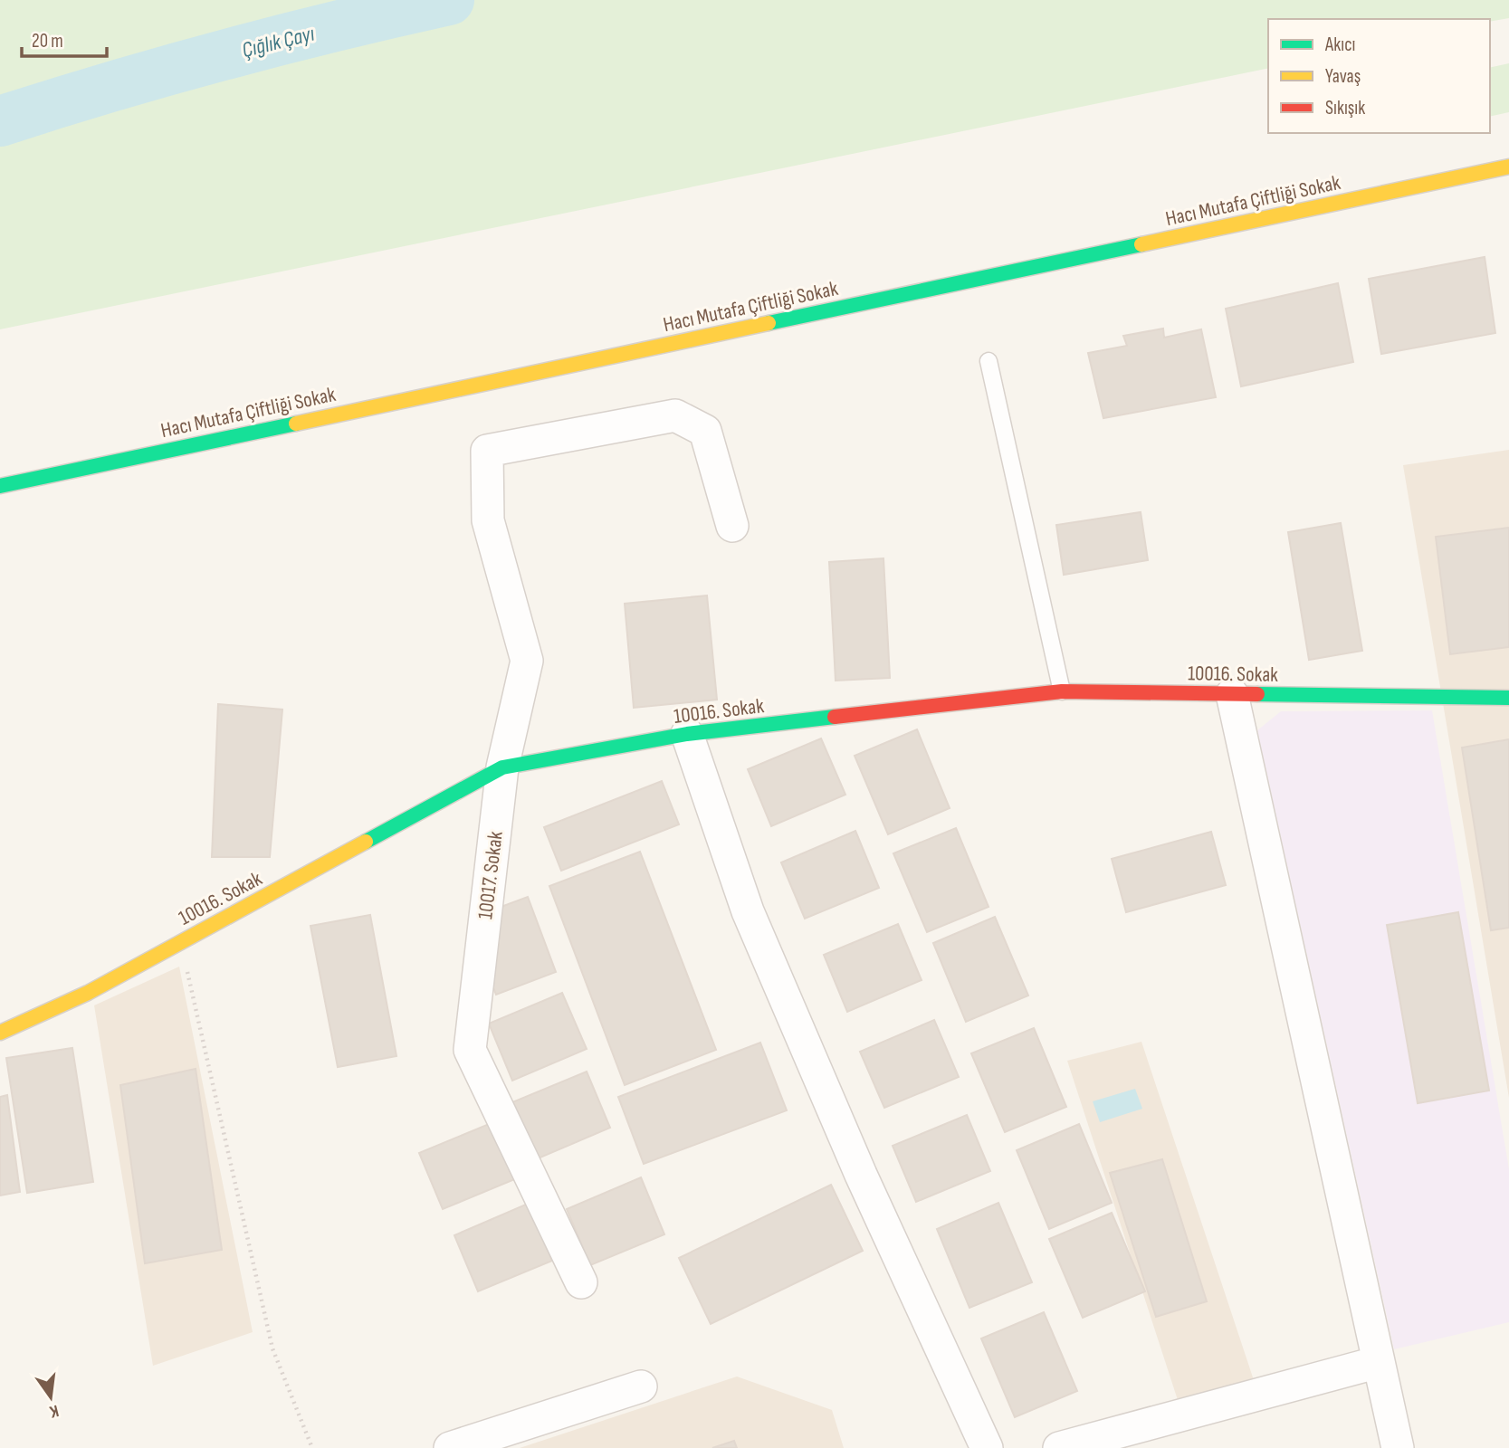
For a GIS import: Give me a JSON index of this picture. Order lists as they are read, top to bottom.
{
  "streets": {
    "street": ["Hacı Mutafa Çiftliği Sokak", "10016. Sokak", "10017. Sokak"]
  },
  "crossings": [
    ["10016. Sokak", "10017. Sokak"]
  ],
  "water": ["Çığlık Çayı"],
  "legend": ["Akıcı", "Yavaş", "Sıkışık"],
  "scale_bar": "20 m",
  "north": "bottom"
}
